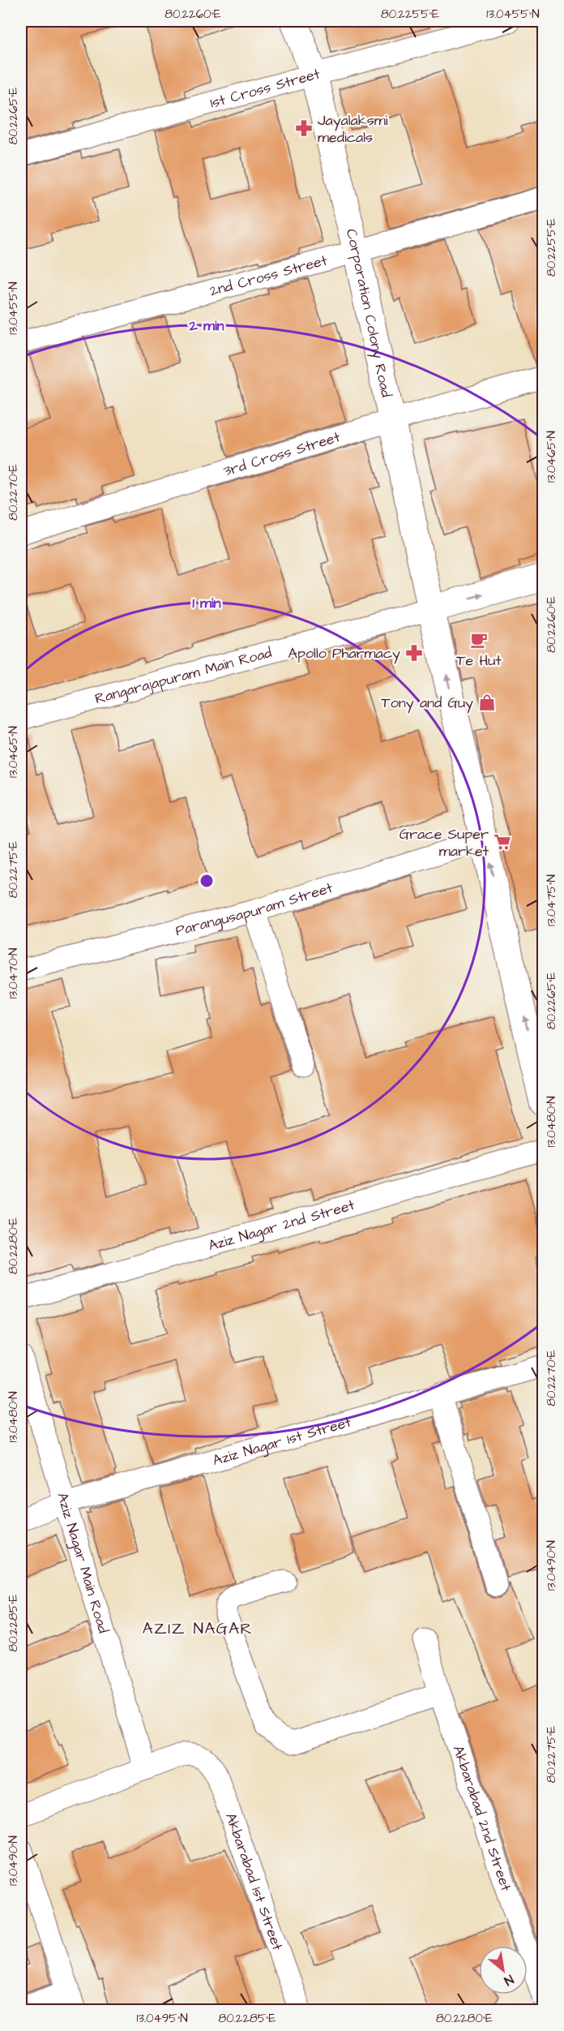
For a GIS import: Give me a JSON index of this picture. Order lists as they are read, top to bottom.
{
  "streets": {
    "main road": ["Corporation Colony Road", "Rangarajapuram Main Road"],
    "street": [
      "1st Cross Street",
      "2nd Cross Street",
      "3rd Cross Street",
      "Parangusapuram Street",
      "Aziz Nagar 2nd Street",
      "Aziz Nagar 1st Street",
      "Aziz Nagar Main Road",
      "Akbarabad 2nd Street",
      "Akbarabad 1st Street"
    ]
  },
  "crossings": [
    ["1st Cross Street", "Corporation Colony Road"],
    ["2nd Cross Street", "Corporation Colony Road"],
    ["Corporation Colony Road", "3rd Cross Street"],
    ["Corporation Colony Road", "Rangarajapuram Main Road"],
    ["Corporation Colony Road", "Parangusapuram Street"],
    ["Aziz Nagar 1st Street", "Aziz Nagar Main Road"],
    ["Aziz Nagar Main Road", "Akbarabad 1st Street"]
  ],
  "one_way": ["Corporation Colony Road"],
  "districts": ["AZIZ NAGAR"],
  "places": {
    "pharmacy": ["Jayalaksmi medicals", "Apollo Pharmacy"],
    "cafe": ["Te Hut"],
    "shop": ["Tony and Guy"],
    "supermarket": ["Grace Super market"]
  },
  "north": "bottom right",
  "coordinates": [
    "80.2260°E",
    "80.2255°E",
    "13.0455°N",
    "80.2265°E",
    "13.0465°N",
    "80.2270°E",
    "80.2275°E",
    "13.0475°N",
    "13.0470°N",
    "13.0480°N",
    "80.2280°E",
    "13.0490°N",
    "80.2285°E",
    "13.0495°N"
  ],
  "rings": ["2 min", "1 min"]
}
